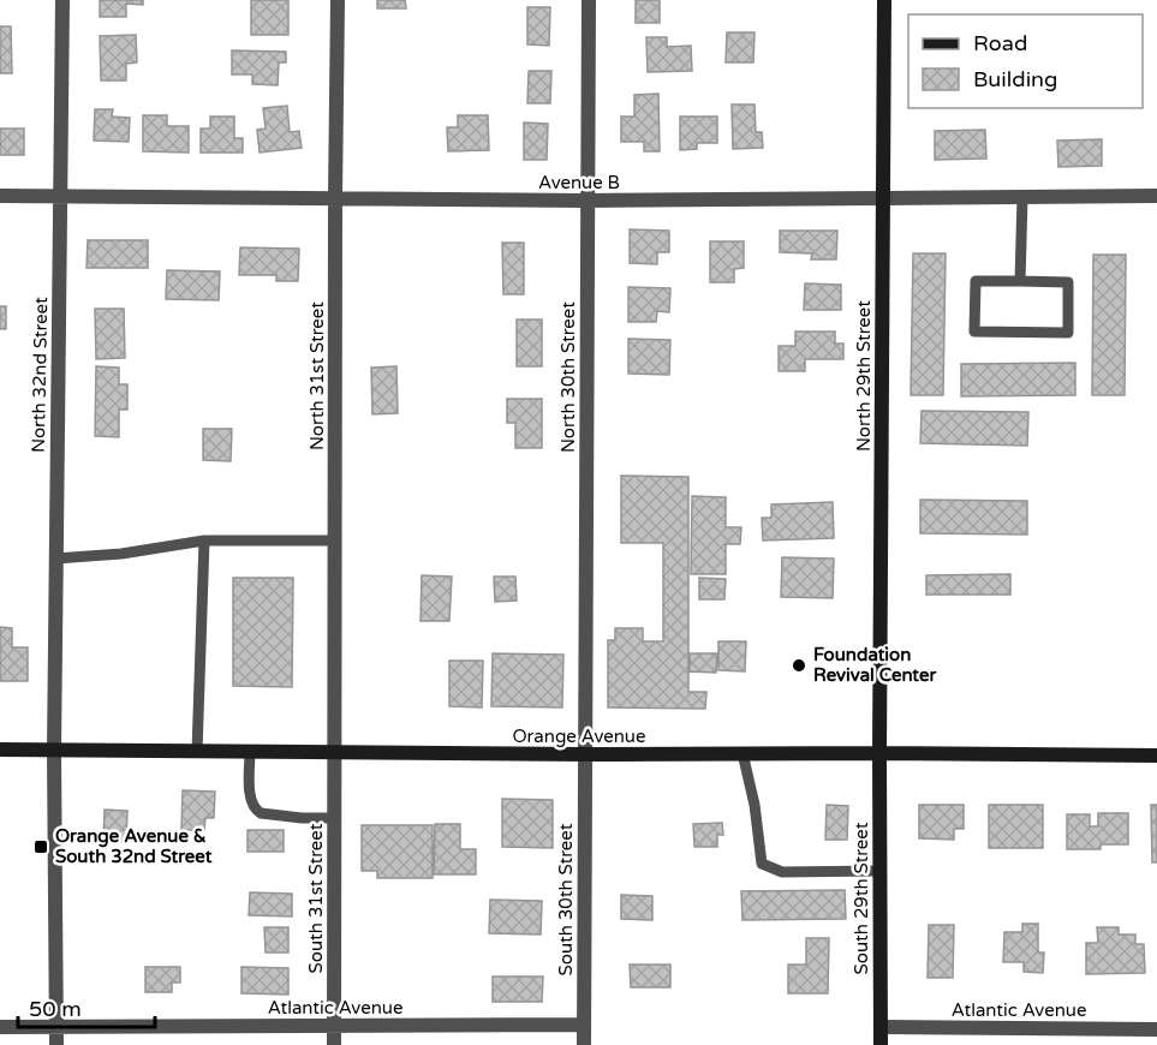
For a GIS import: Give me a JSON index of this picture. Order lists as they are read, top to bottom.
{
  "streets": {
    "main road": ["North 29th Street", "Orange Avenue", "South 29th Street"],
    "street": [
      "Avenue B",
      "North 32nd Street",
      "North 31st Street",
      "North 30th Street",
      "South 31st Street",
      "South 30th Street",
      "Atlantic Avenue"
    ]
  },
  "crossings": [
    ["Avenue B", "North 32nd Street"],
    ["Avenue B", "North 31st Street"],
    ["Avenue B", "North 29th Street"],
    ["Avenue B", "North 30th Street"],
    ["North 32nd Street", "Orange Avenue"],
    ["North 32nd Street", "Atlantic Avenue"],
    ["North 31st Street", "Orange Avenue"],
    ["North 31st Street", "South 31st Street"],
    ["North 29th Street", "Orange Avenue"],
    ["North 29th Street", "South 29th Street"],
    ["North 30th Street", "Orange Avenue"],
    ["North 30th Street", "South 30th Street"],
    ["Orange Avenue", "South 31st Street"],
    ["Orange Avenue", "South 29th Street"],
    ["Orange Avenue", "South 30th Street"],
    ["South 31st Street", "Atlantic Avenue"],
    ["South 29th Street", "Atlantic Avenue"],
    ["South 30th Street", "Atlantic Avenue"]
  ],
  "places": {
    "other": ["Foundation Revival Center"],
    "transit": ["Orange Avenue & South 32nd Street"]
  },
  "legend": ["Road", "Building"],
  "scale_bar": "50 m"
}
